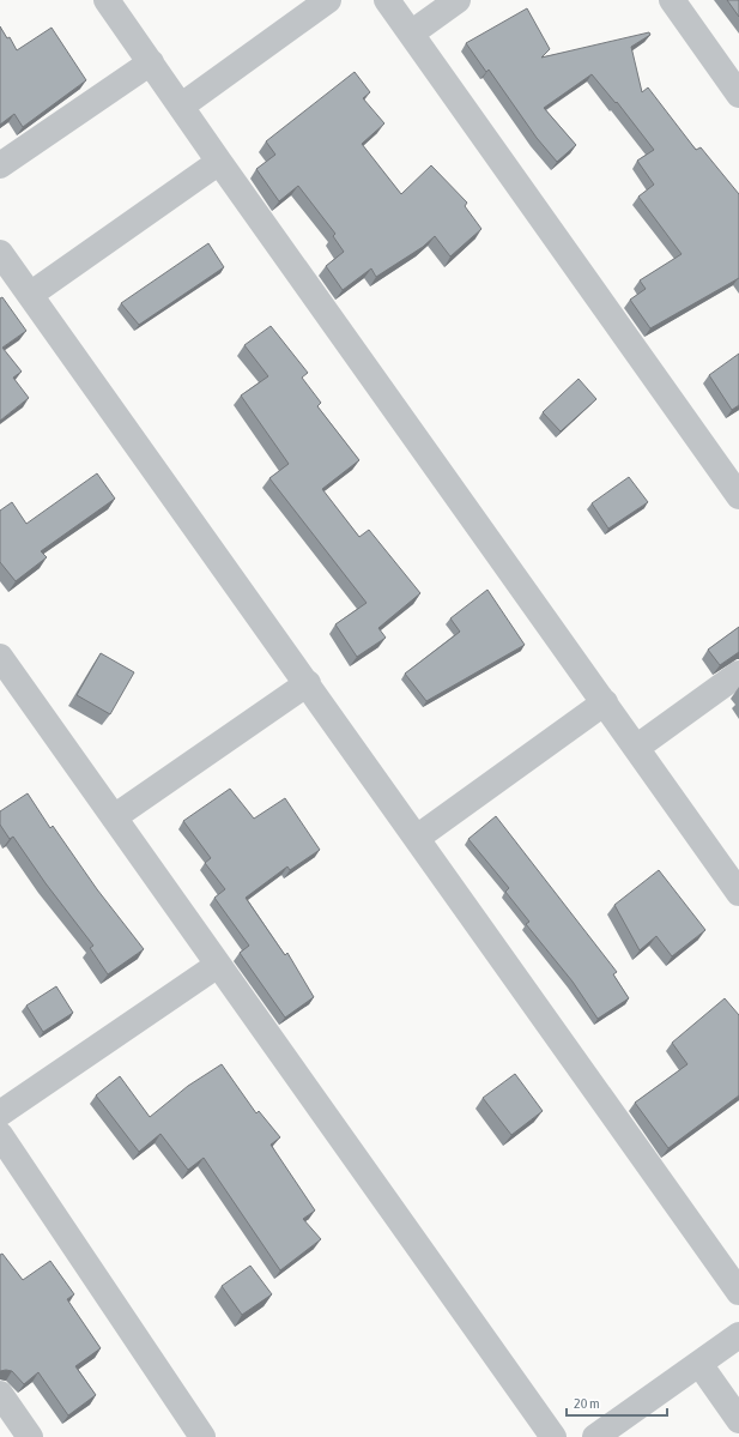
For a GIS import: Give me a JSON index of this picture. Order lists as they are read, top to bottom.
{
  "scale_bar": "20 m"
}
